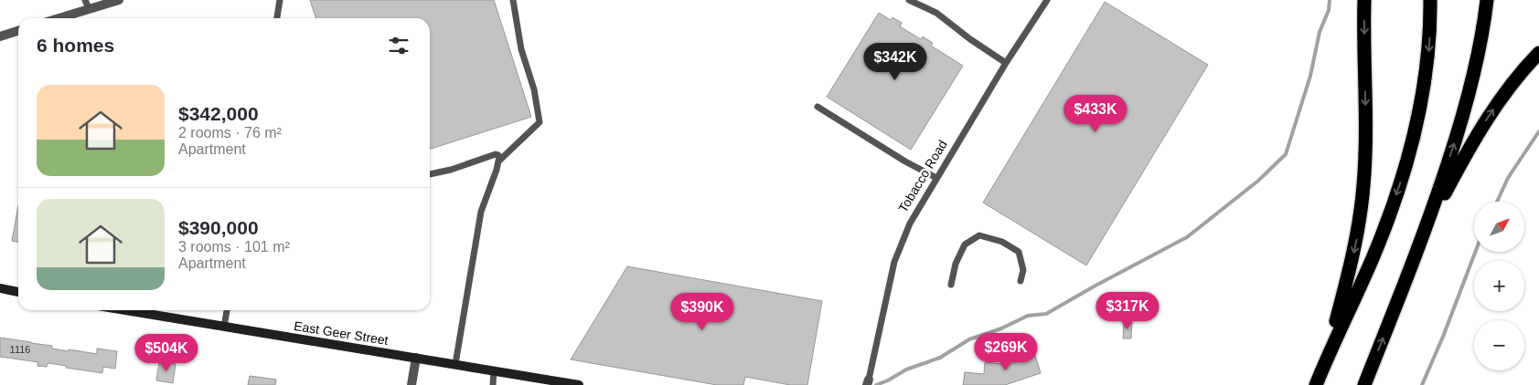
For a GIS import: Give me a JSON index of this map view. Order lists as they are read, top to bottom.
{
  "streets": {
    "main road": ["East Geer Street"],
    "lane": ["Tobacco Road"]
  },
  "house_numbers": ["1116"],
  "north": "top right",
  "page": {
    "heading": "6 homes",
    "price": [
      "$342K",
      "$433K",
      "$317K",
      "$390K",
      "$269K",
      "$504K"
    ],
    "list": [
      {
        "name": "$342,000",
        "note": "2 rooms · 76 m² · Apartment"
      },
      {
        "name": "$390,000",
        "note": "3 rooms · 101 m² · Apartment"
      }
    ],
    "map_buttons": ["+", "−"]
  }
}
